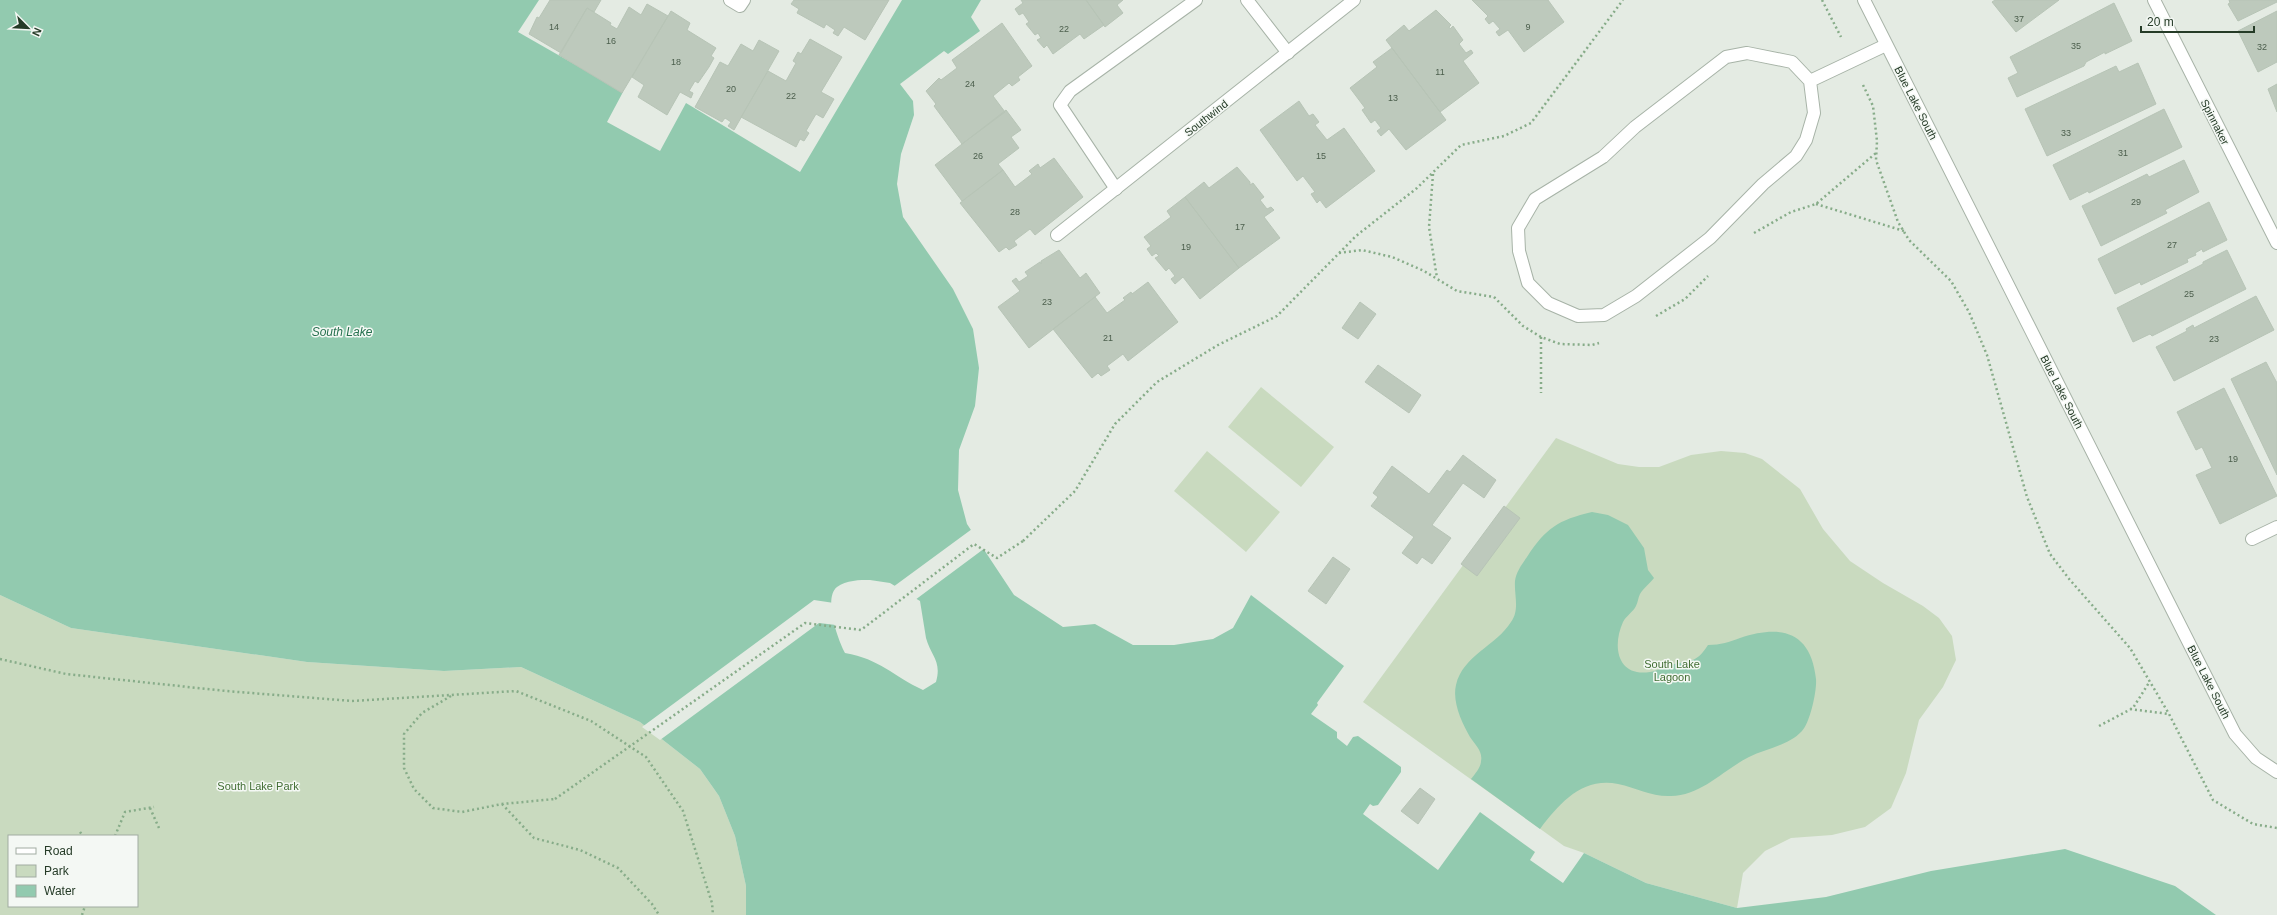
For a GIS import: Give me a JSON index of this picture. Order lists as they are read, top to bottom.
{
  "streets": {
    "street": ["Blue Lake South", "Southwind", "Spinnaker"]
  },
  "water": ["South Lake"],
  "parks": ["South Lake Lagoon", "South Lake Park"],
  "house_numbers": [
    "37",
    "14",
    "9",
    "22",
    "16",
    "35",
    "32",
    "18",
    "11",
    "24",
    "20",
    "22",
    "13",
    "33",
    "31",
    "26",
    "15",
    "29",
    "28",
    "17",
    "27",
    "19",
    "25",
    "23",
    "21",
    "23",
    "19"
  ],
  "legend": ["Road", "Park", "Water"],
  "scale_bar": "20 m",
  "north": "bottom right"
}
